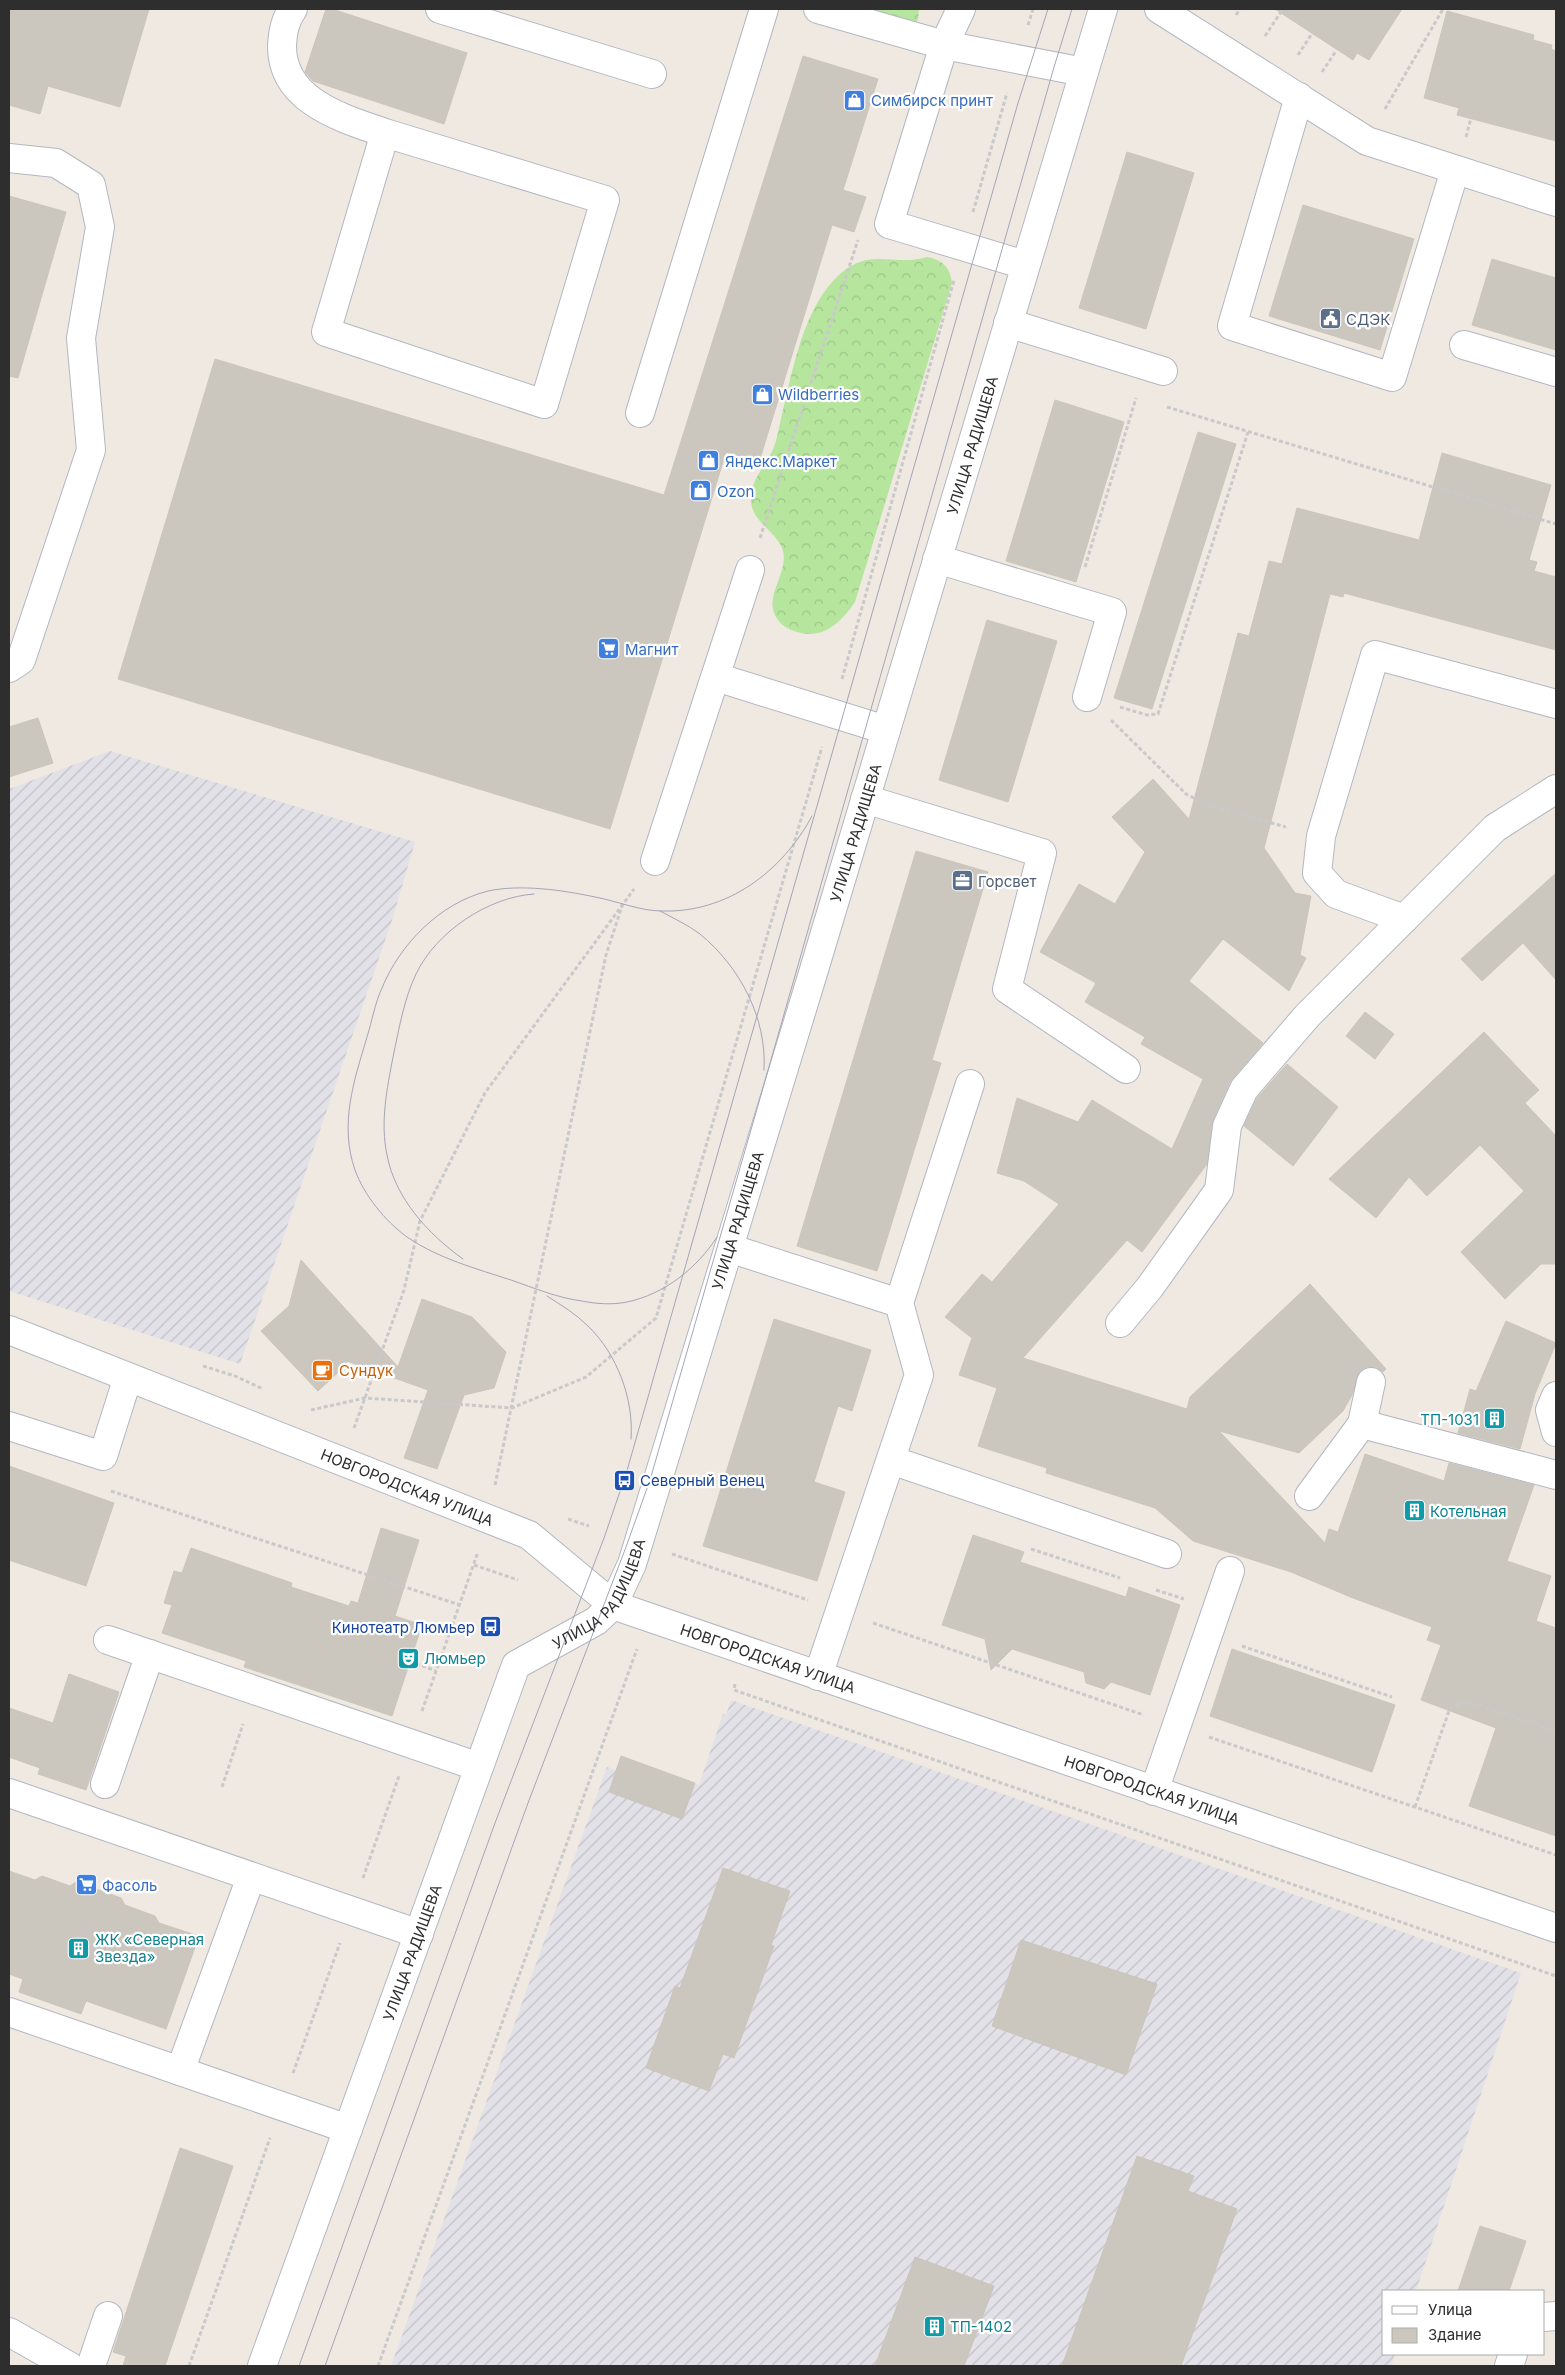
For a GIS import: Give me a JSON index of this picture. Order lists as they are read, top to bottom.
{
  "streets": {
    "street": ["УЛИЦА РАДИЩЕВА", "НОВГОРОДСКАЯ УЛИЦА"]
  },
  "crossings": [
    ["УЛИЦА РАДИЩЕВА", "НОВГОРОДСКАЯ УЛИЦА"]
  ],
  "places": {
    "shop": [
      "Симбирск принт",
      "Wildberries",
      "Яндекс.Маркет",
      "Ozon"
    ],
    "public building": ["СДЭК"],
    "supermarket": ["Магнит", "Фасоль"],
    "office": ["Горсвет"],
    "cafe": ["Сундук"],
    "building": [
      "ТП-1031",
      "Котельная",
      "ЖК «Северная Звезда»",
      "ТП-1402"
    ],
    "bus stop": ["Северный Венец", "Кинотеатр Люмьер"],
    "theatre": ["Люмьер"]
  },
  "legend": ["Улица", "Здание"]
}
